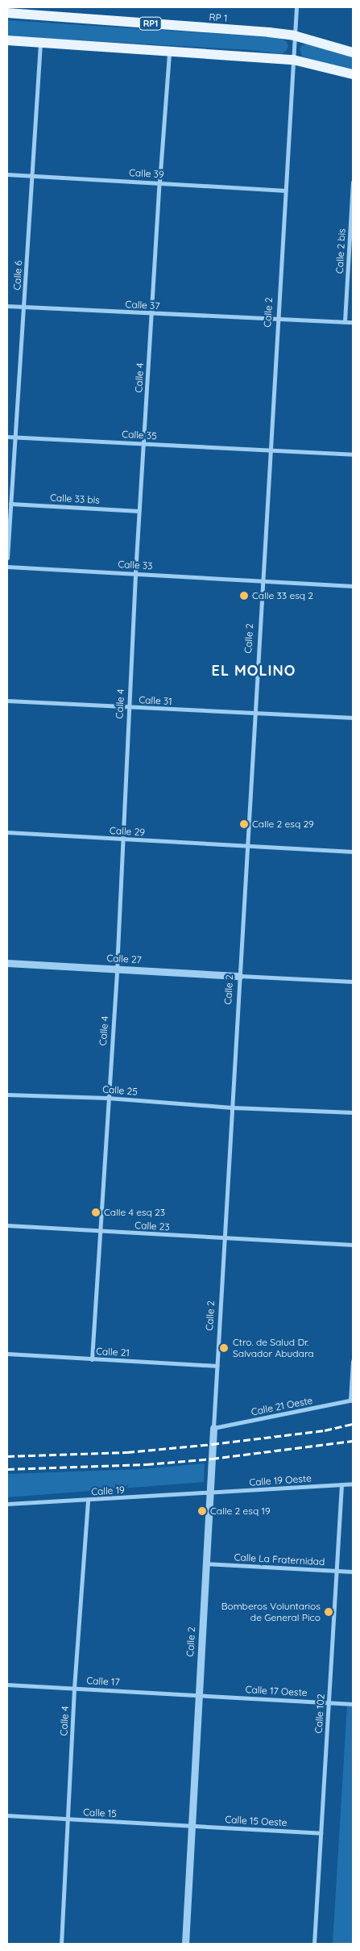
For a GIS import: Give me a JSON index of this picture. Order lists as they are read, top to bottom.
{
  "streets": {
    "main road": ["RP 1", "RP1"],
    "street": [
      "Calle 39",
      "Calle 2 bis",
      "Calle 6",
      "Calle 37",
      "Calle 2",
      "Calle 4",
      "Calle 35",
      "Calle 33 bis",
      "Calle 33",
      "Calle 31",
      "Calle 29",
      "Calle 27",
      "Calle 25",
      "Calle 23",
      "Calle 21",
      "Calle 21 Oeste",
      "Calle 19 Oeste",
      "Calle 19",
      "Calle La Fraternidad",
      "Calle 17",
      "Calle 17 Oeste",
      "Calle 102",
      "Calle 15",
      "Calle 15 Oeste"
    ]
  },
  "crossings": [
    ["RP 1", "Calle 2"],
    ["Calle 39", "Calle 6"],
    ["Calle 39", "Calle 2"],
    ["Calle 39", "Calle 4"],
    ["Calle 2 bis", "Calle 37"],
    ["Calle 6", "Calle 37"],
    ["Calle 6", "Calle 35"],
    ["Calle 6", "Calle 33 bis"],
    ["Calle 37", "Calle 2"],
    ["Calle 37", "Calle 4"],
    ["Calle 2", "Calle 35"],
    ["Calle 2", "Calle 33"],
    ["Calle 2", "Calle 31"],
    ["Calle 2", "Calle 29"],
    ["Calle 2", "Calle 27"],
    ["Calle 2", "Calle 25"],
    ["Calle 2", "Calle 23"],
    ["Calle 2", "Calle 21"],
    ["Calle 2", "Calle 21 Oeste"],
    ["Calle 2", "Calle 19 Oeste"],
    ["Calle 2", "Calle 19"],
    ["Calle 2", "Calle La Fraternidad"],
    ["Calle 2", "Calle 17"],
    ["Calle 2", "Calle 17 Oeste"],
    ["Calle 2", "Calle 15"],
    ["Calle 2", "Calle 15 Oeste"],
    ["Calle 4", "Calle 35"],
    ["Calle 4", "Calle 33 bis"],
    ["Calle 4", "Calle 33"],
    ["Calle 4", "Calle 31"],
    ["Calle 4", "Calle 29"],
    ["Calle 4", "Calle 27"],
    ["Calle 4", "Calle 25"],
    ["Calle 4", "Calle 23"],
    ["Calle 4", "Calle 21"],
    ["Calle 4", "Calle 19"],
    ["Calle 4", "Calle 17"],
    ["Calle 4", "Calle 15"],
    ["Calle 19 Oeste", "Calle 19"],
    ["Calle 19 Oeste", "Calle 102"],
    ["Calle La Fraternidad", "Calle 102"],
    ["Calle 17", "Calle 17 Oeste"],
    ["Calle 17 Oeste", "Calle 102"],
    ["Calle 102", "Calle 15 Oeste"],
    ["Calle 15", "Calle 15 Oeste"]
  ],
  "districts": ["EL MOLINO"],
  "places": [
    "Calle 33 esq 2",
    "Calle 2 esq 29",
    "Calle 4 esq 23",
    "Ctro. de Salud Dr. Salvador Abudara",
    "Calle 2 esq 19",
    "Bomberos Voluntarios de General Pico"
  ]
}
